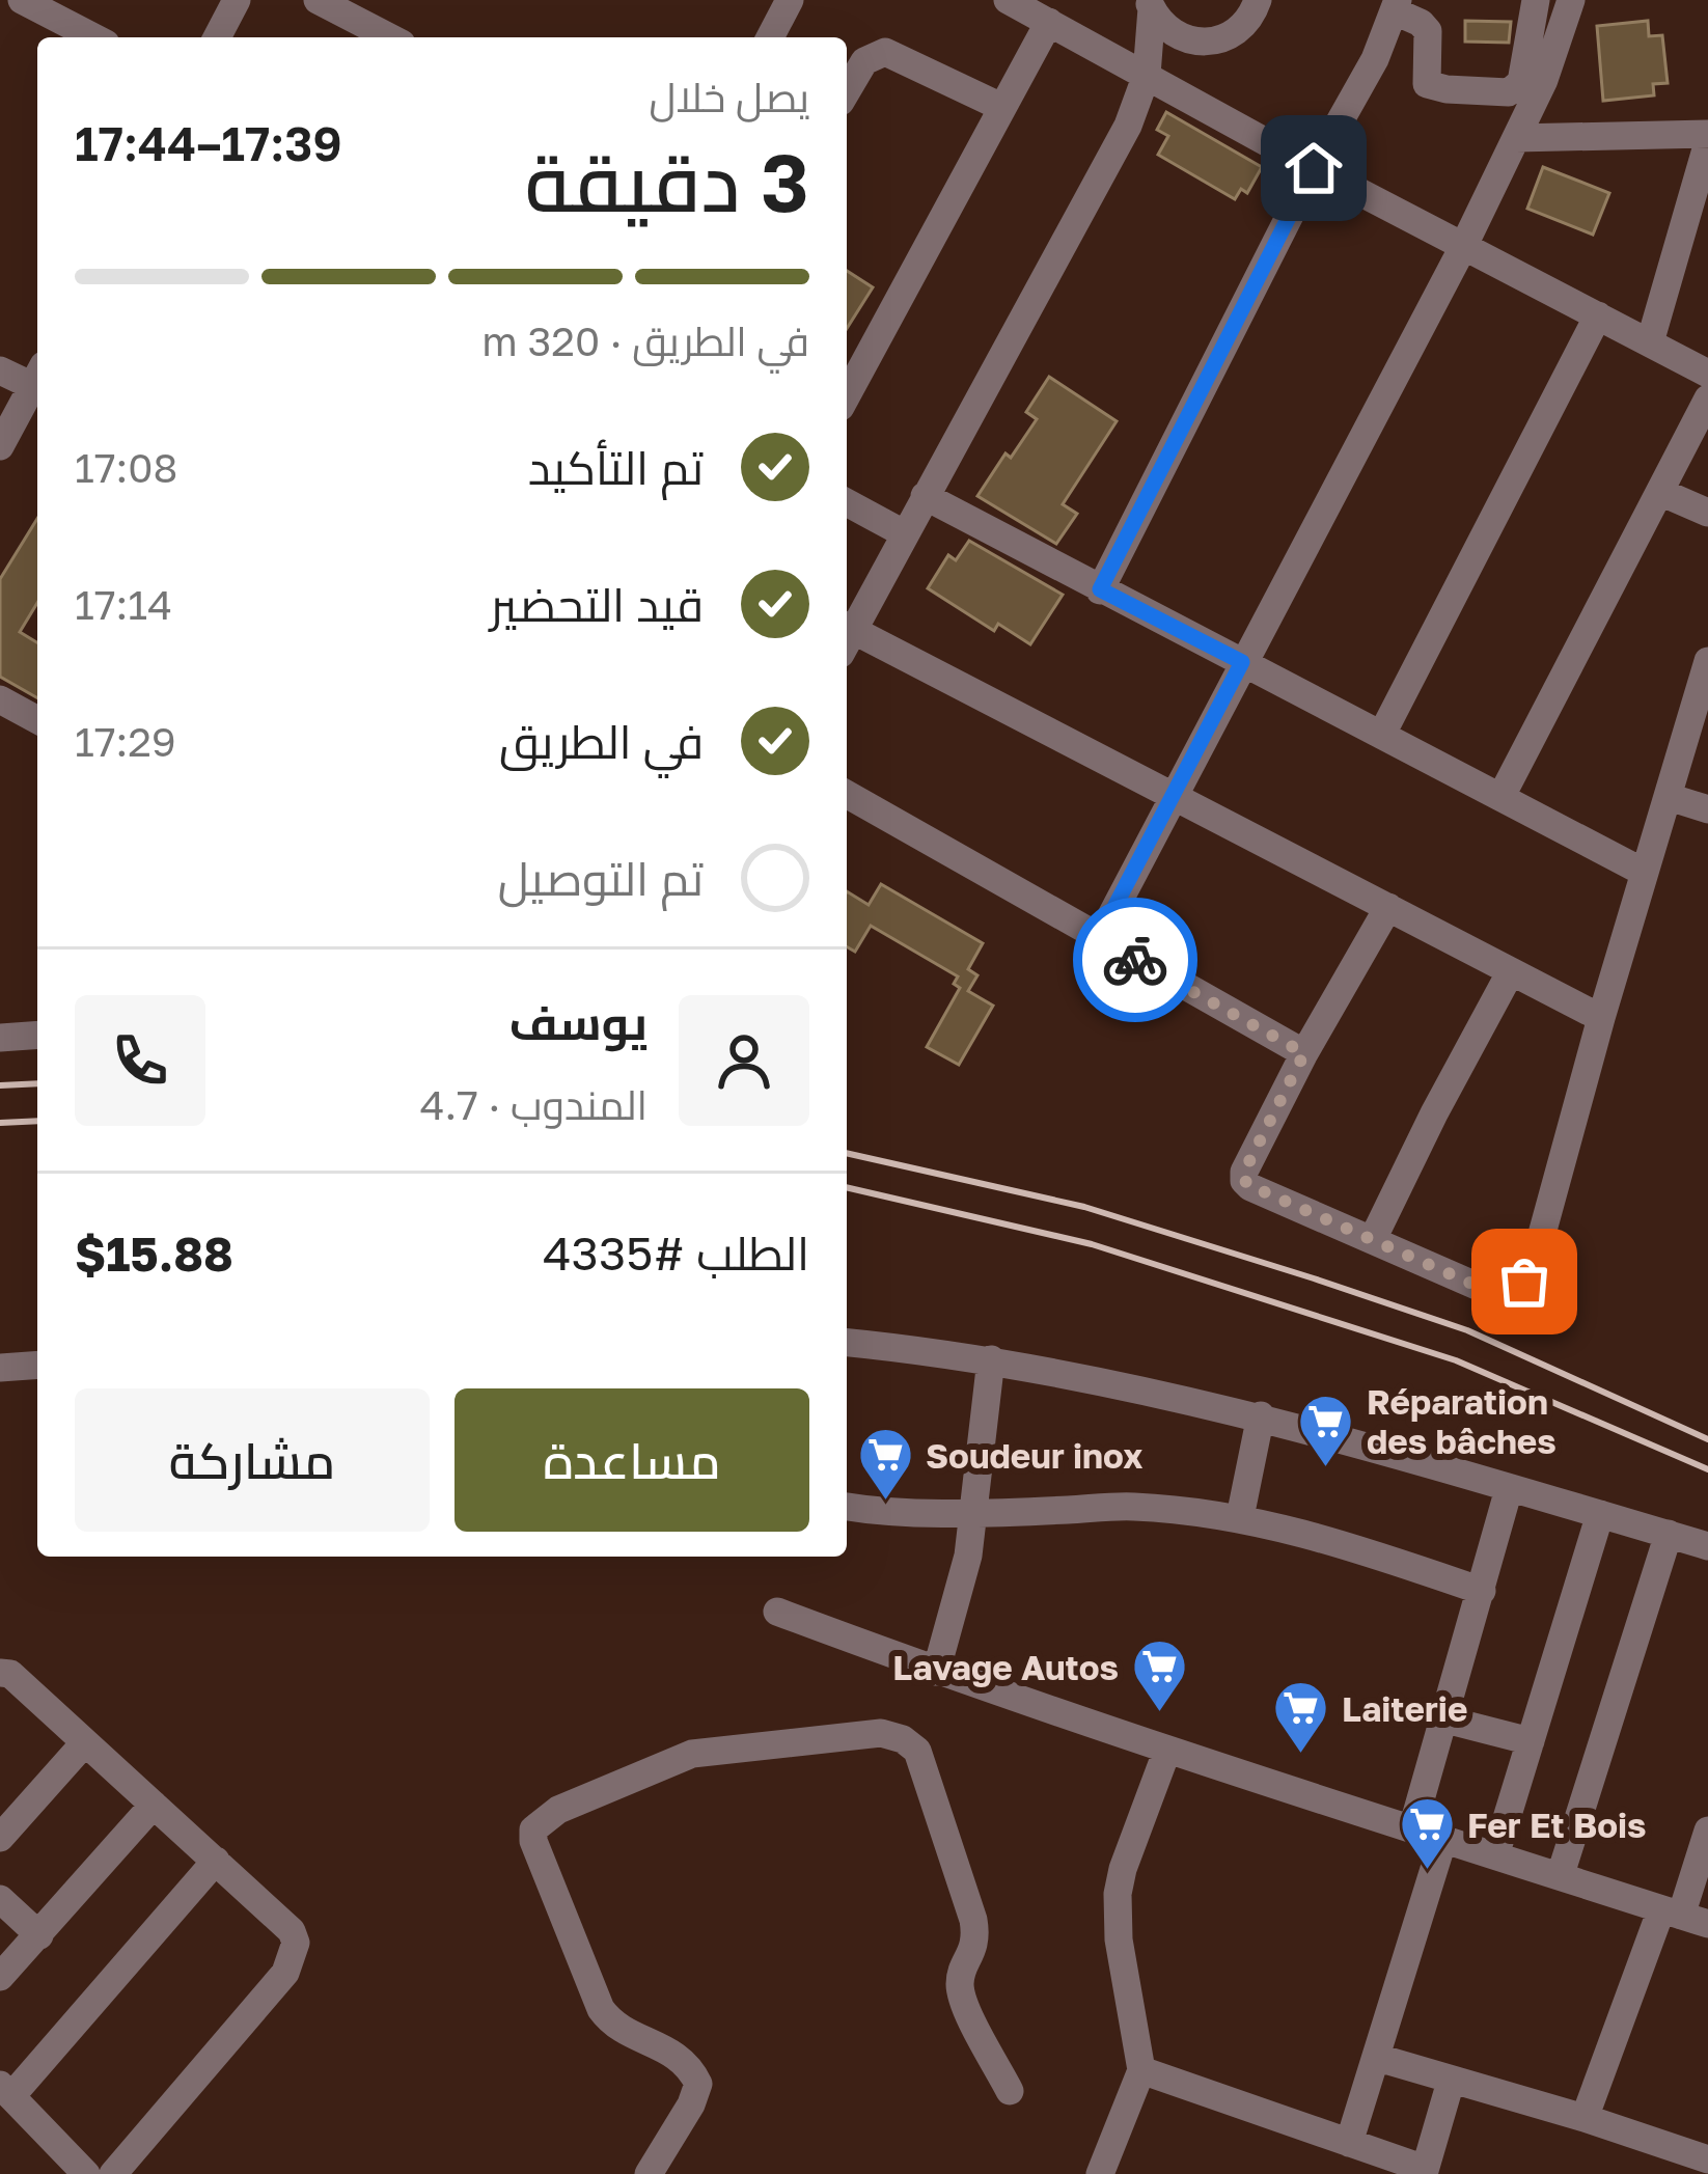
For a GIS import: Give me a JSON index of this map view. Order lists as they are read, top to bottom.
{
  "places": {
    "supermarket": [
      "Réparation des bâches",
      "Soudeur inox",
      "Lavage Autos",
      "Laiterie",
      "Fer Et Bois"
    ]
  },
  "page": {
    "heading": ["3 دقيقة", "يصل خلال", "17:39–17:44"],
    "panel": [
      "يوسف",
      "المندوب · 4.7",
      "الطلب #4335",
      "$15.88"
    ],
    "bar": "في الطريق · 320 m",
    "list": [
      ["تم التأكيد", "17:08"],
      ["قيد التحضير", "17:14"],
      ["في الطريق", "17:29"],
      "تم التوصيل"
    ],
    "buttons": ["مساعدة", "مشاركة"]
  }
}
